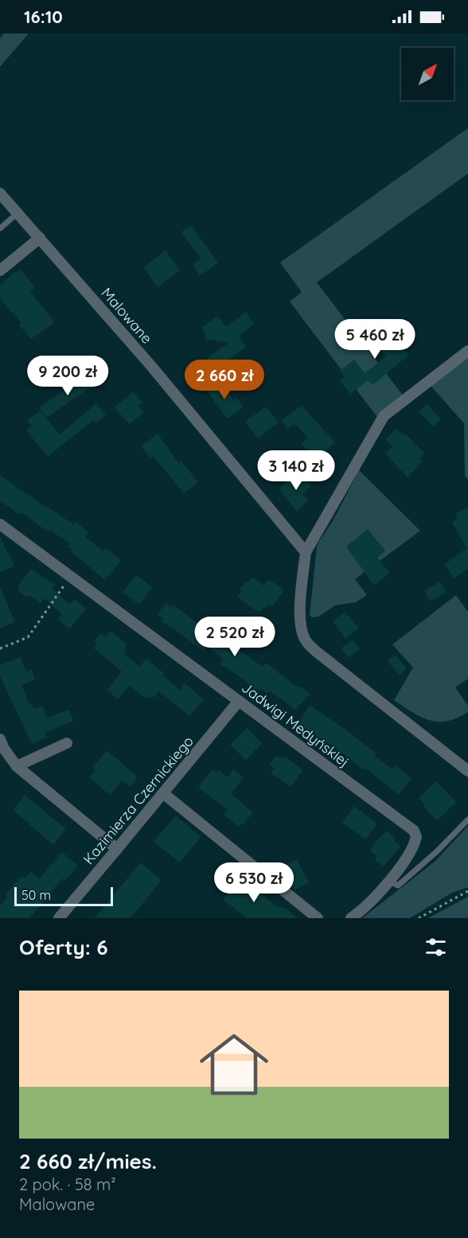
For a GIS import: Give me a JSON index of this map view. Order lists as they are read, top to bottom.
{
  "streets": {
    "street": ["Malowane", "Jadwigi Medyńskiej", "Kazimierza Czernickiego"]
  },
  "crossings": [
    ["Jadwigi Medyńskiej", "Kazimierza Czernickiego"]
  ],
  "scale_bar": "50 m",
  "north": "top right",
  "page": {
    "status": "16:10",
    "price": [
      "5 460 zł",
      "9 200 zł",
      "2 660 zł",
      "3 140 zł",
      "2 520 zł",
      "6 530 zł"
    ],
    "scale": "50 m",
    "heading": "Oferty: 6",
    "list": [
      {
        "name": "2 660 zł/mies.",
        "note": "2 pok. · 58 m² · Malowane"
      }
    ]
  }
}
